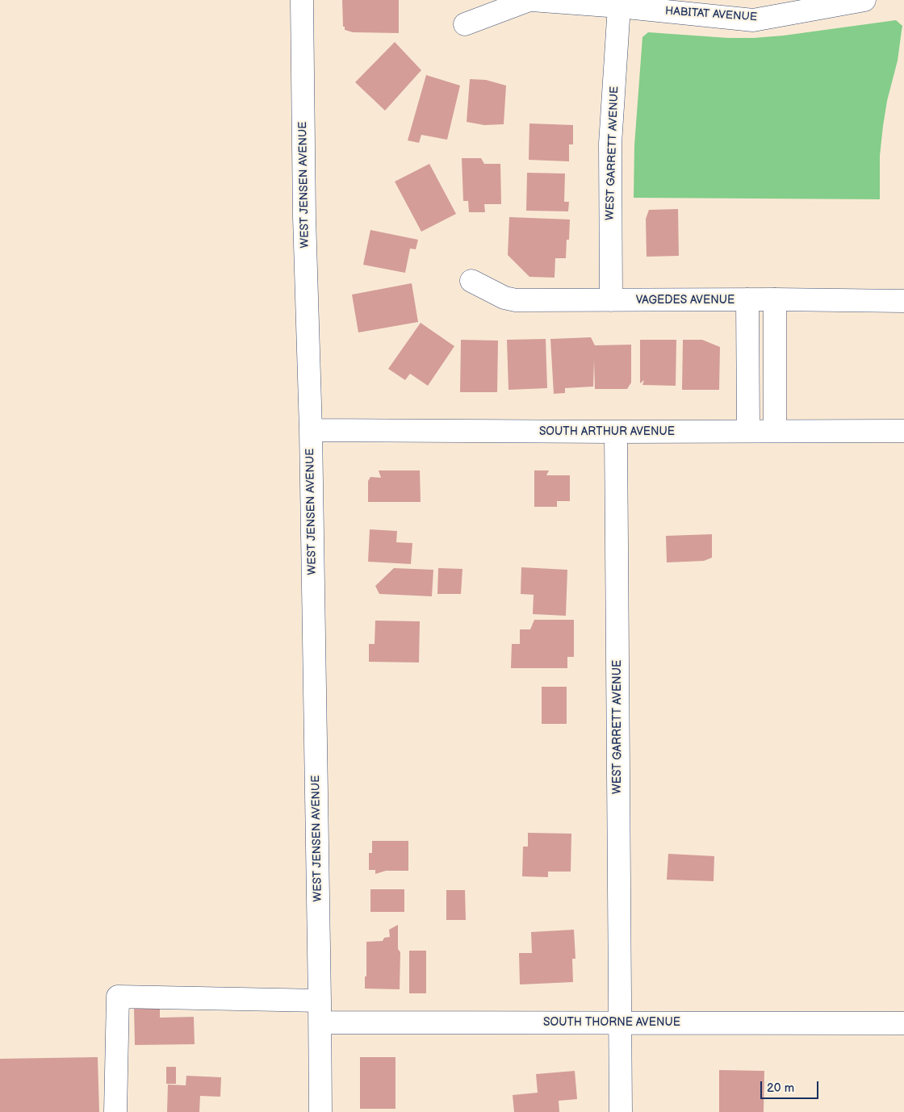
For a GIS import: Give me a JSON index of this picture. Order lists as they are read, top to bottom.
{
  "streets": {
    "street": [
      "HABITAT AVENUE",
      "WEST GARRETT AVENUE",
      "WEST JENSEN AVENUE",
      "VAGEDES AVENUE",
      "SOUTH ARTHUR AVENUE",
      "SOUTH THORNE AVENUE"
    ]
  },
  "crossings": [
    ["HABITAT AVENUE", "WEST GARRETT AVENUE"],
    ["WEST GARRETT AVENUE", "VAGEDES AVENUE"],
    ["WEST GARRETT AVENUE", "SOUTH ARTHUR AVENUE"],
    ["WEST GARRETT AVENUE", "SOUTH THORNE AVENUE"],
    ["WEST JENSEN AVENUE", "SOUTH ARTHUR AVENUE"],
    ["WEST JENSEN AVENUE", "SOUTH THORNE AVENUE"]
  ],
  "scale_bar": "20 m"
}
